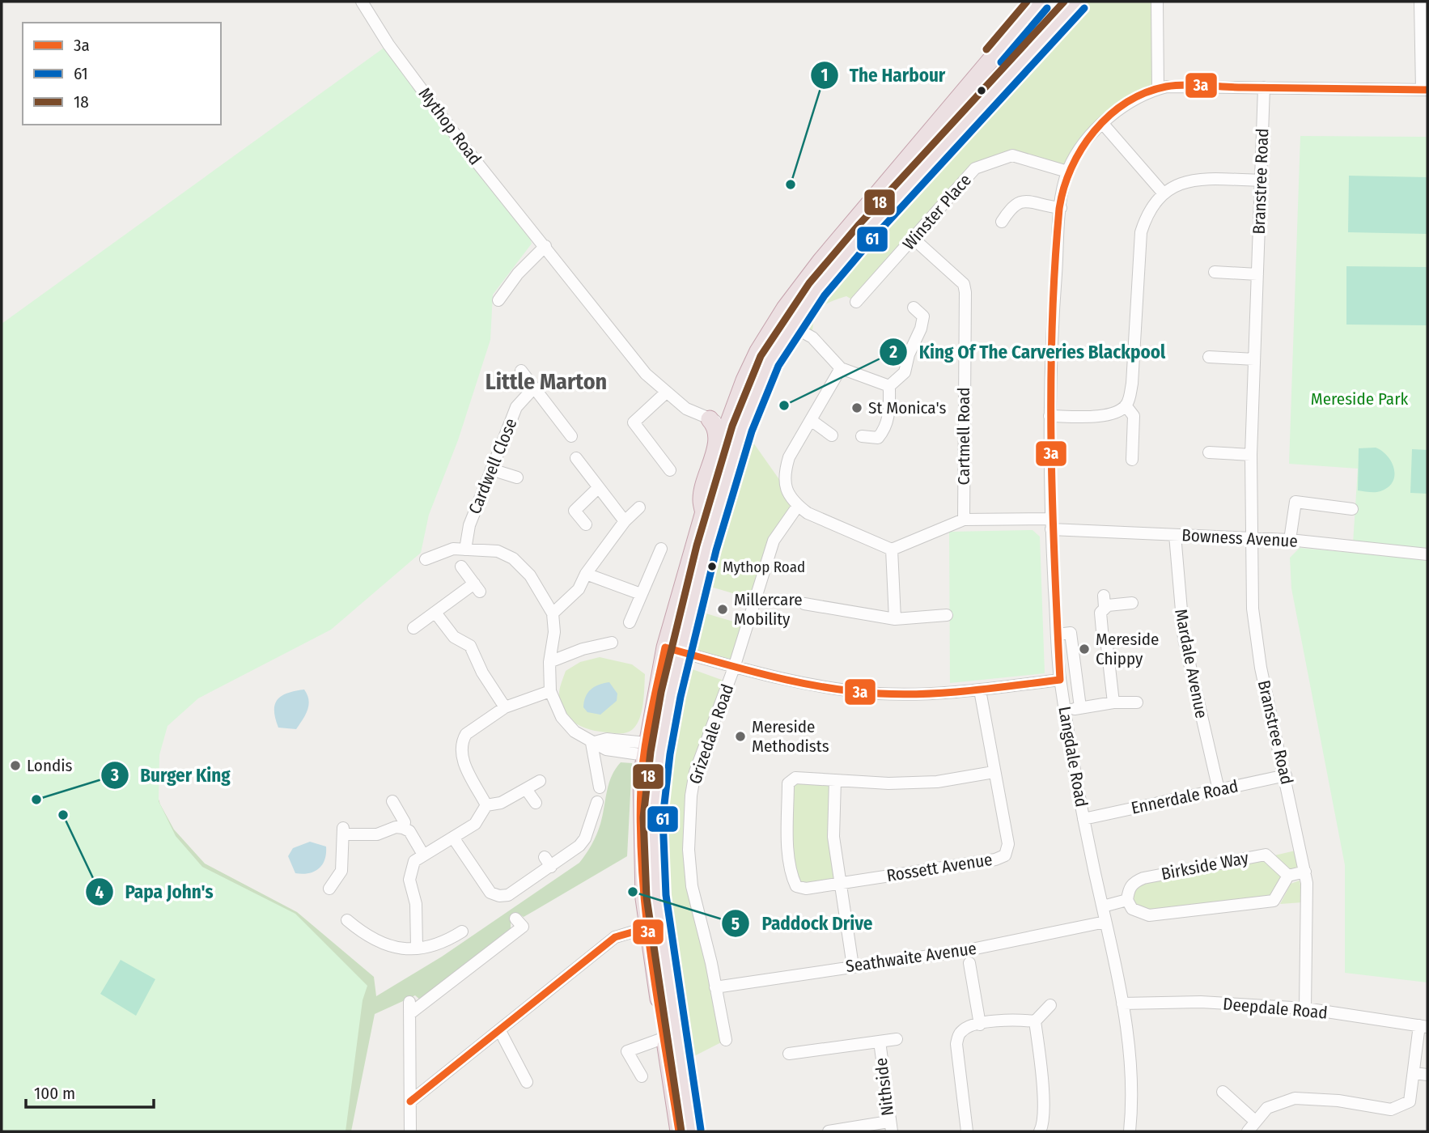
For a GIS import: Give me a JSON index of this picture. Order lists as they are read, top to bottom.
{
  "streets": {
    "street": [
      "Mythop Road",
      "Branstree Road",
      "Winster Place",
      "Cartmell Road",
      "Cardwell Close",
      "Bowness Avenue",
      "Mardale Avenue",
      "Grizedale Road",
      "Langdale Road",
      "Ennerdale Road",
      "Birkside Way",
      "Rossett Avenue",
      "Seathwaite Avenue",
      "Deepdale Road",
      "Nithside"
    ]
  },
  "crossings": [
    ["Branstree Road", "Bowness Avenue"],
    ["Branstree Road", "Langdale Road"],
    ["Branstree Road", "Ennerdale Road"],
    ["Branstree Road", "Deepdale Road"],
    ["Winster Place", "Cartmell Road"],
    ["Winster Place", "Langdale Road"],
    ["Cartmell Road", "Bowness Avenue"],
    ["Bowness Avenue", "Mardale Avenue"],
    ["Bowness Avenue", "Langdale Road"],
    ["Mardale Avenue", "Ennerdale Road"],
    ["Grizedale Road", "Seathwaite Avenue"],
    ["Langdale Road", "Ennerdale Road"],
    ["Langdale Road", "Seathwaite Avenue"],
    ["Langdale Road", "Deepdale Road"]
  ],
  "districts": ["Little Marton"],
  "parks": ["Mereside Park"],
  "places": [
    "The Harbour",
    "King Of The Carveries Blackpool",
    "St Monica's",
    "Mythop Road",
    "Millercare Mobility",
    "Mereside Chippy",
    "Mereside Methodists",
    "Londis",
    "Burger King",
    "Papa John's",
    "Paddock Drive"
  ],
  "lines": ["transit line 18", "transit line 61", "transit line 3a"],
  "legend": ["3a", "61", "18"],
  "scale_bar": "100 m"
}
